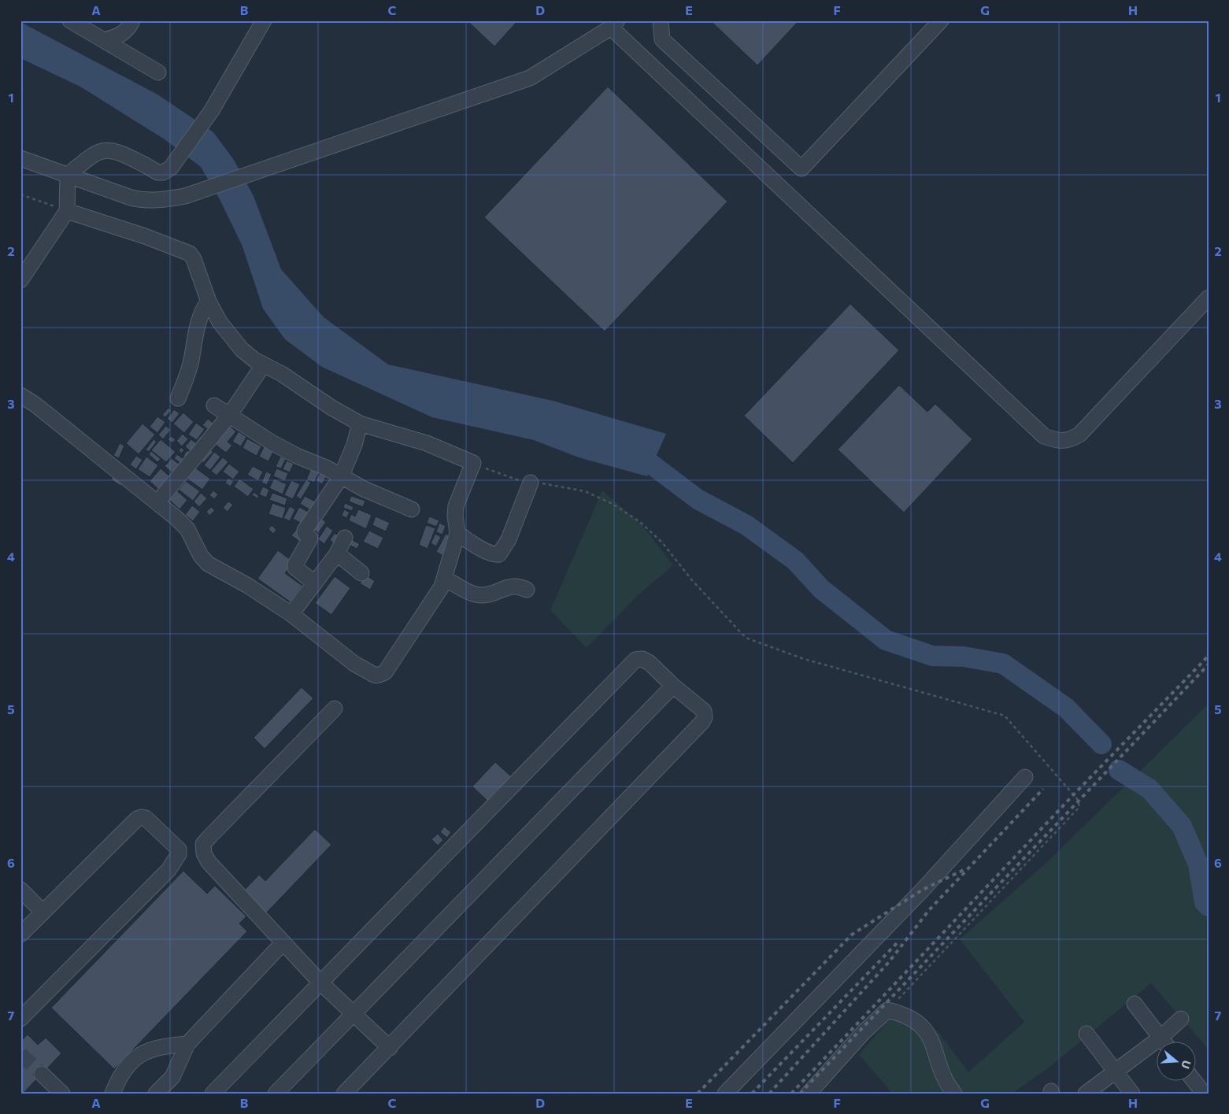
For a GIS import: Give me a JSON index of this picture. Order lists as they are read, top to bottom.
{
  "north": "right",
  "grid": {
    "columns": [
      "A",
      "B",
      "C",
      "D",
      "E",
      "F",
      "G",
      "H"
    ],
    "rows": [
      "1",
      "2",
      "3",
      "4",
      "5",
      "6",
      "7"
    ]
  }
}
